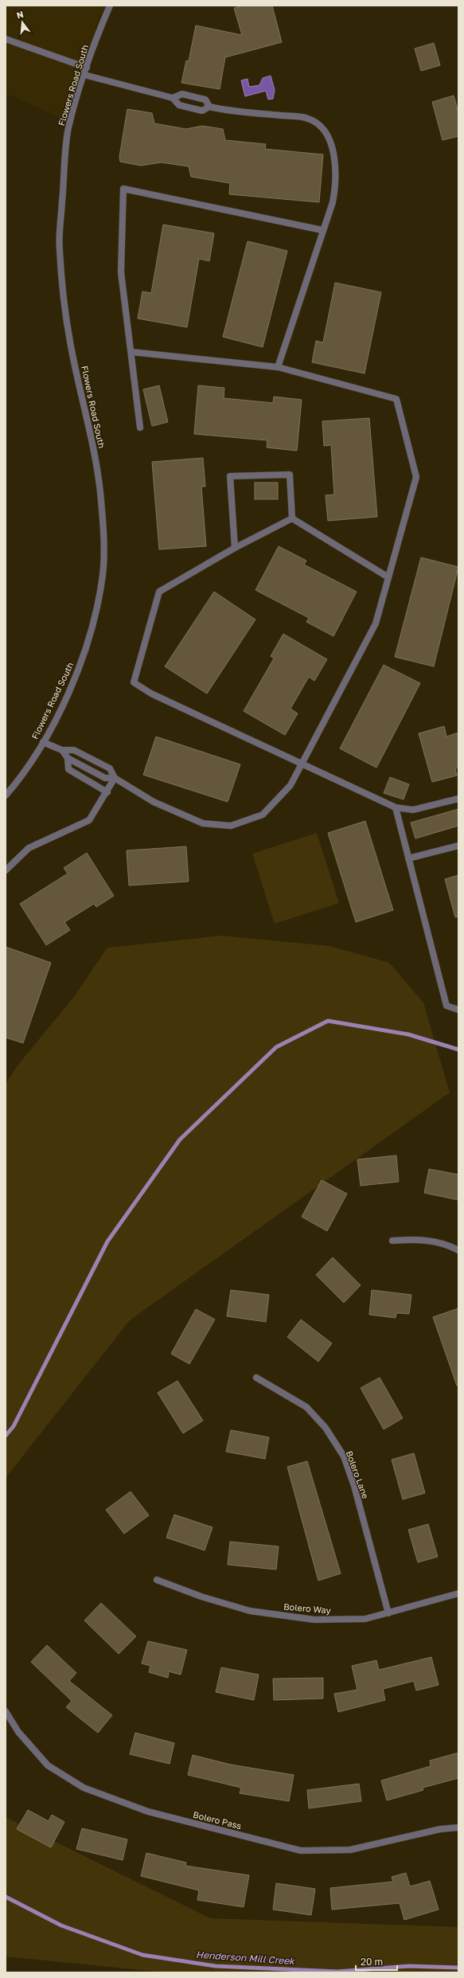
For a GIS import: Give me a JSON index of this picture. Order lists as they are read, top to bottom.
{
  "streets": {
    "street": [
      "Flowers Road South",
      "Bolero Lane",
      "Bolero Way",
      "Bolero Pass"
    ]
  },
  "crossings": [
    ["Bolero Lane", "Bolero Way"]
  ],
  "water": ["Henderson Mill Creek"],
  "scale_bar": "20 m",
  "north": "top"
}
